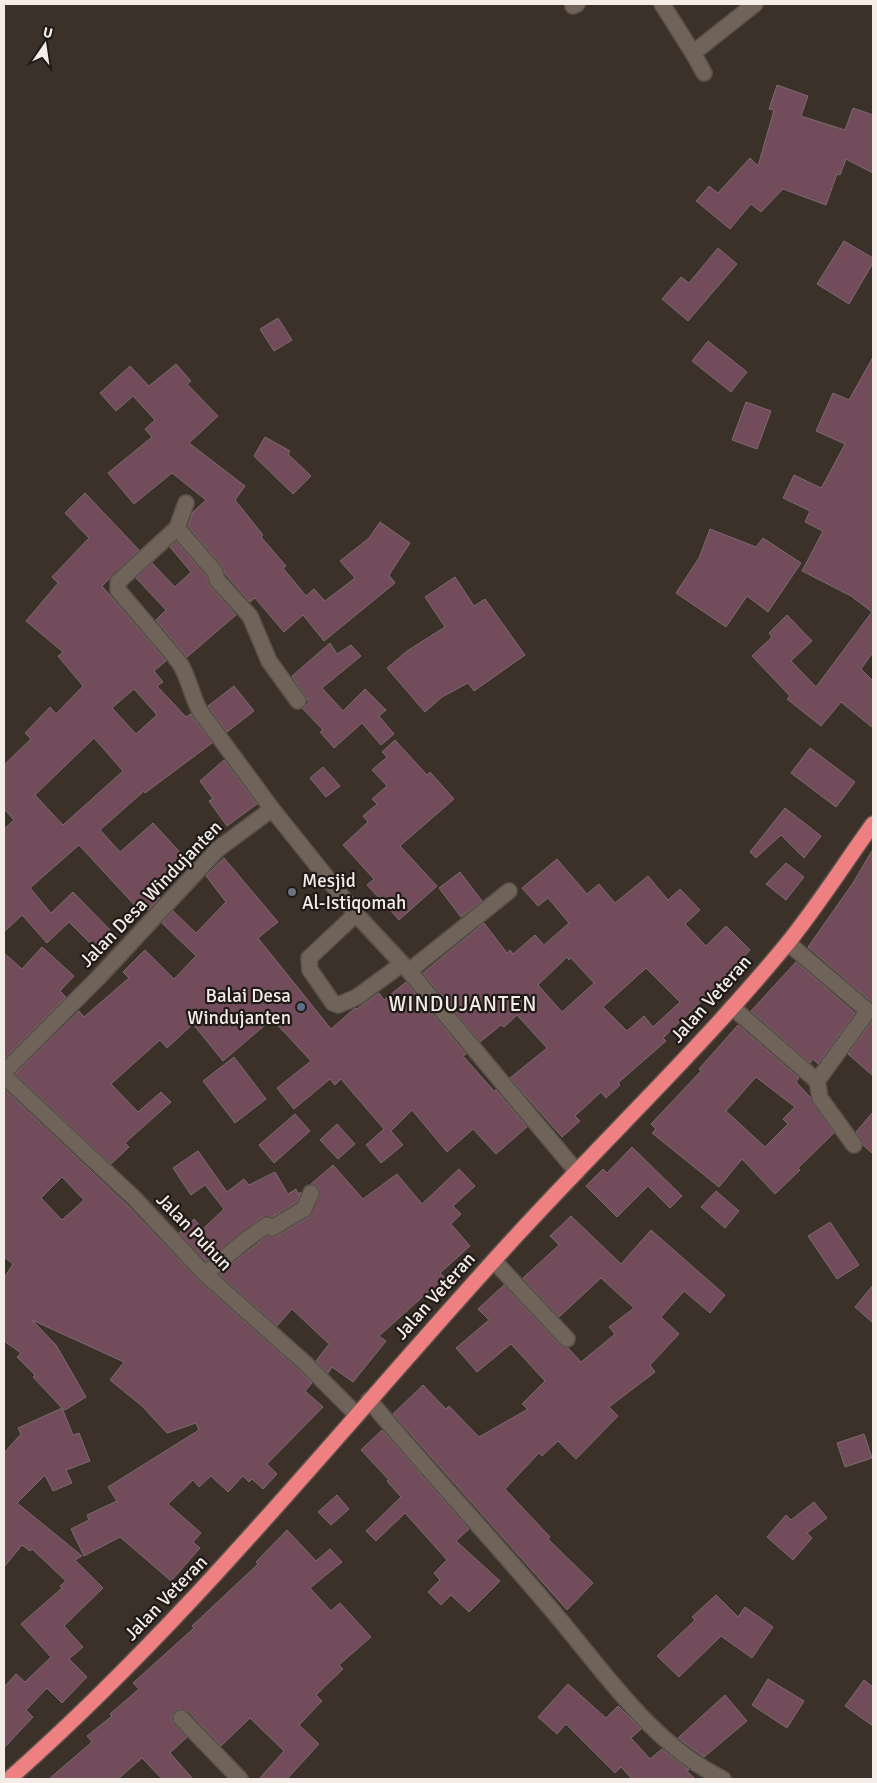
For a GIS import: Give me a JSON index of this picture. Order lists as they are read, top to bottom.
{
  "streets": {
    "highway": ["Jalan Veteran"],
    "street": ["Jalan Desa Windujanten", "Jalan Puhun"]
  },
  "crossings": [
    ["Jalan Veteran", "Jalan Puhun"]
  ],
  "districts": ["WINDUJANTEN"],
  "places": ["Mesjid Al-Istiqomah", "Balai Desa Windujanten"],
  "north": "top"
}
